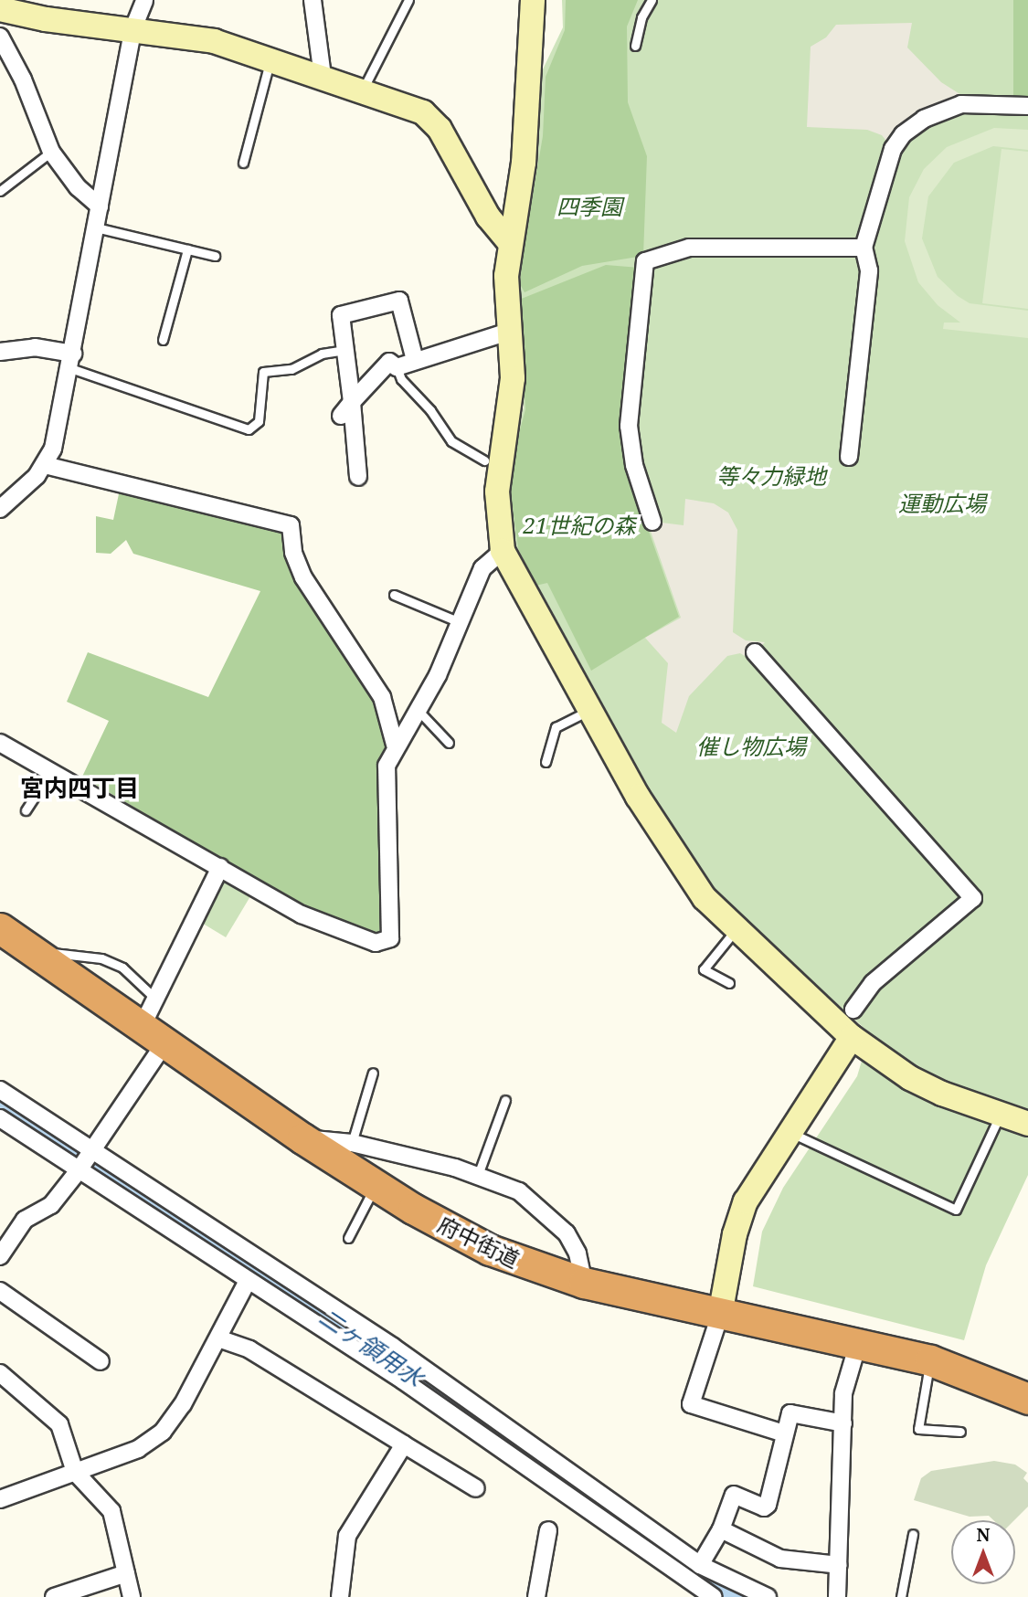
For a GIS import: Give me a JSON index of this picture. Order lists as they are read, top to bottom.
{
  "streets": {
    "highway": ["府中街道"]
  },
  "districts": ["宮内四丁目"],
  "water": ["二ヶ領用水"],
  "parks": [
    "四季園",
    "等々力緑地",
    "運動広場",
    "21世紀の森",
    "催し物広場"
  ],
  "north": "top"
}
